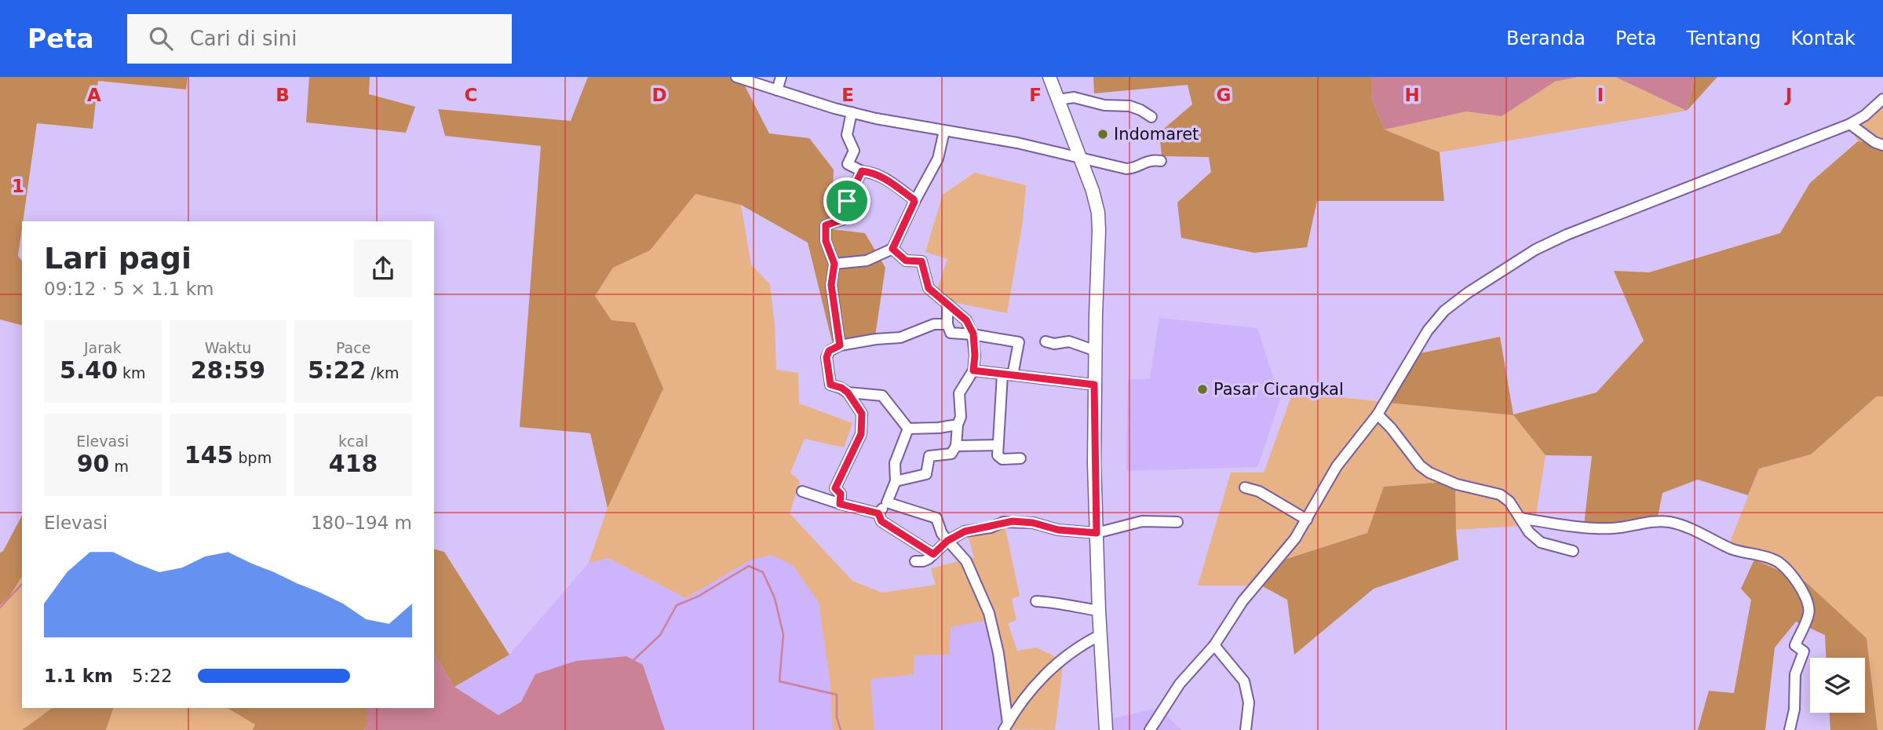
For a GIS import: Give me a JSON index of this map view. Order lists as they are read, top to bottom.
{
  "places": ["Indomaret", "Pasar Cicangkal"],
  "page": {
    "header": "Peta",
    "search": "Cari di sini",
    "nav": [
      "Beranda",
      "Peta",
      "Tentang",
      "Kontak"
    ],
    "heading": ["Lari pagi", "09:12 · 5 × 1.1 km"],
    "stats": [
      ["Jarak", "5.40 km"],
      ["Waktu", "28:59"],
      ["Pace", "5:22 /km"],
      ["Elevasi", "90 m"],
      ["145 bpm"],
      ["kcal", "418"]
    ],
    "chart": ["Elevasi", "180–194 m"],
    "list": [
      {
        "name": "1.1 km",
        "note": "5:22"
      }
    ]
  },
  "grid": {
    "columns": [
      "A",
      "B",
      "C",
      "D",
      "E",
      "F",
      "G",
      "H",
      "I",
      "J"
    ],
    "rows": ["1"]
  }
}
